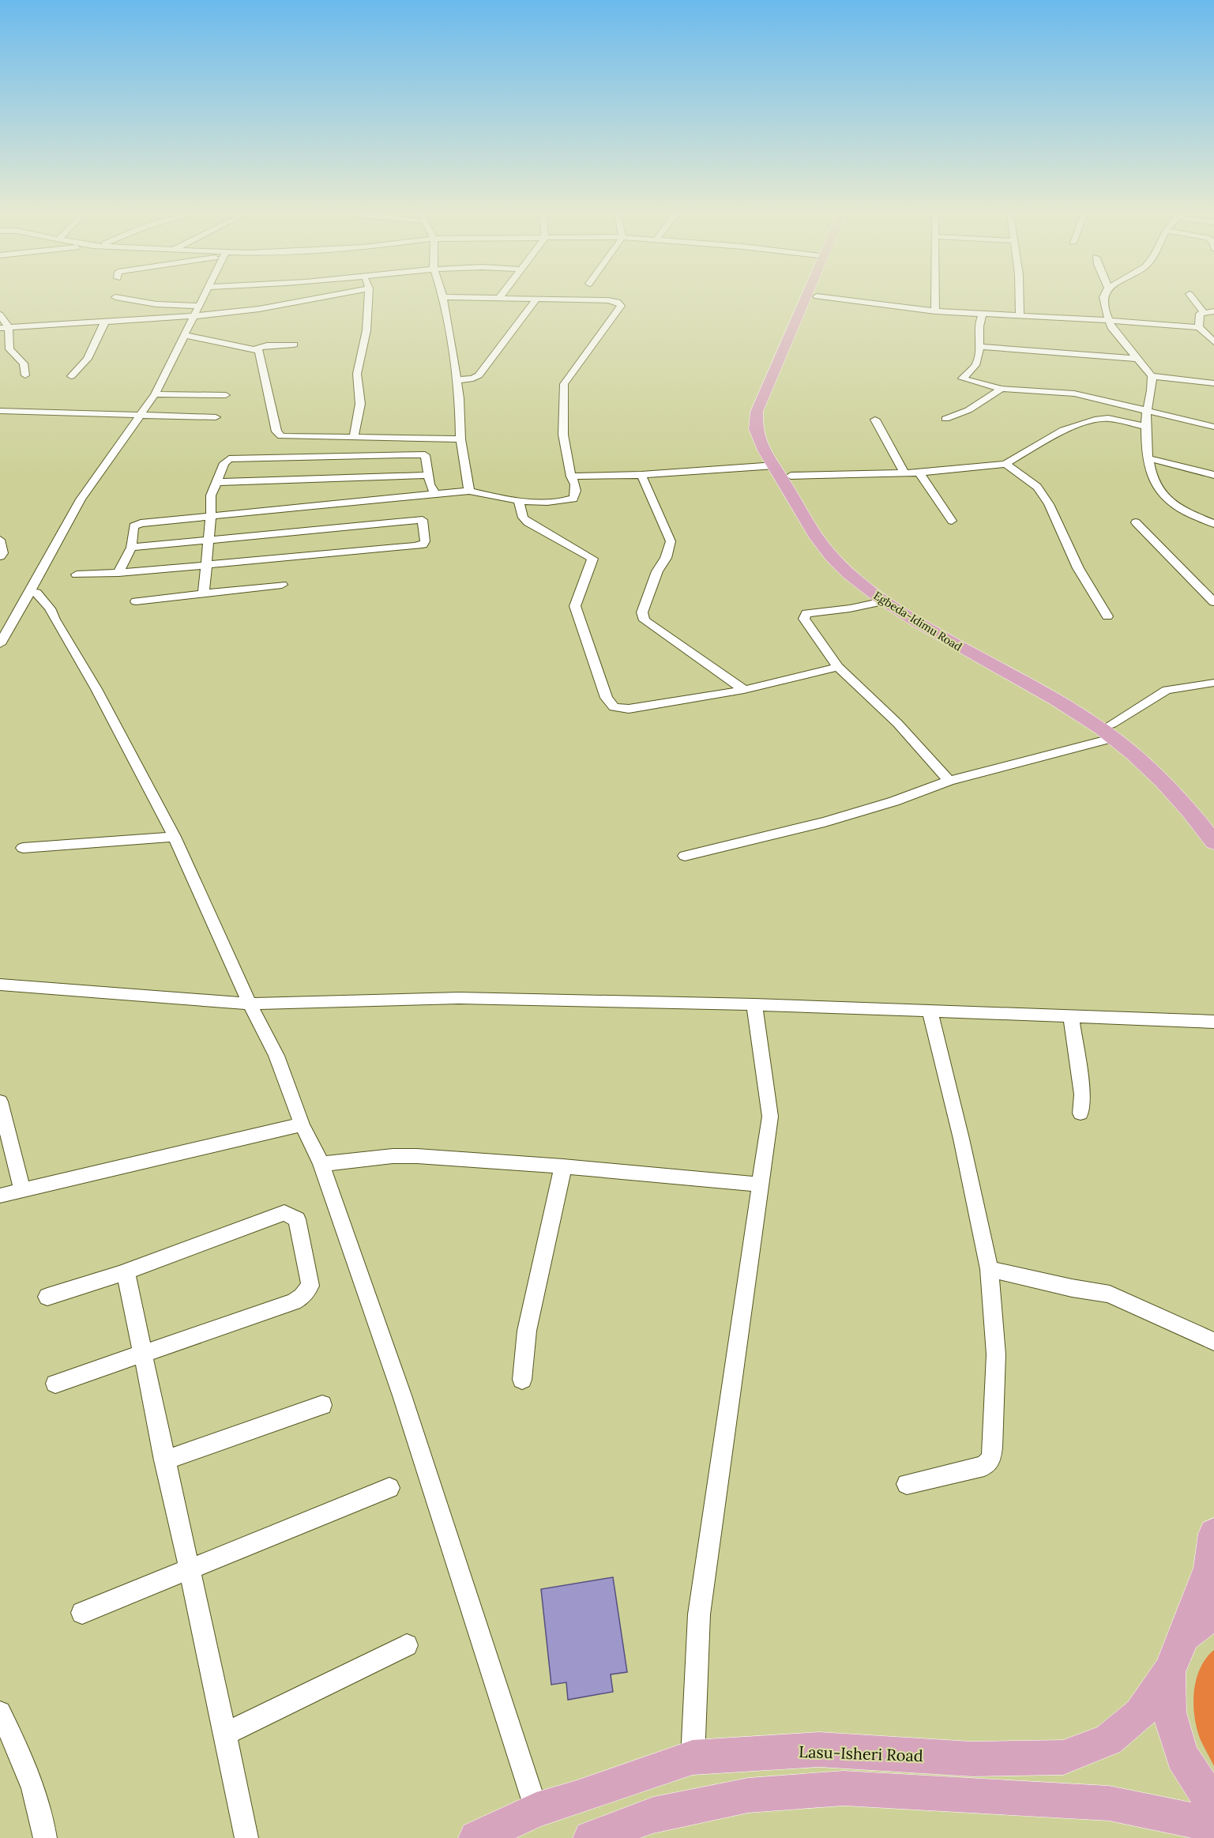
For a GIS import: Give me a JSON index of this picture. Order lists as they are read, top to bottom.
{
  "streets": {
    "main road": ["Egbeda-Idimu Road", "Lasu-Isheri Road"]
  }
}
